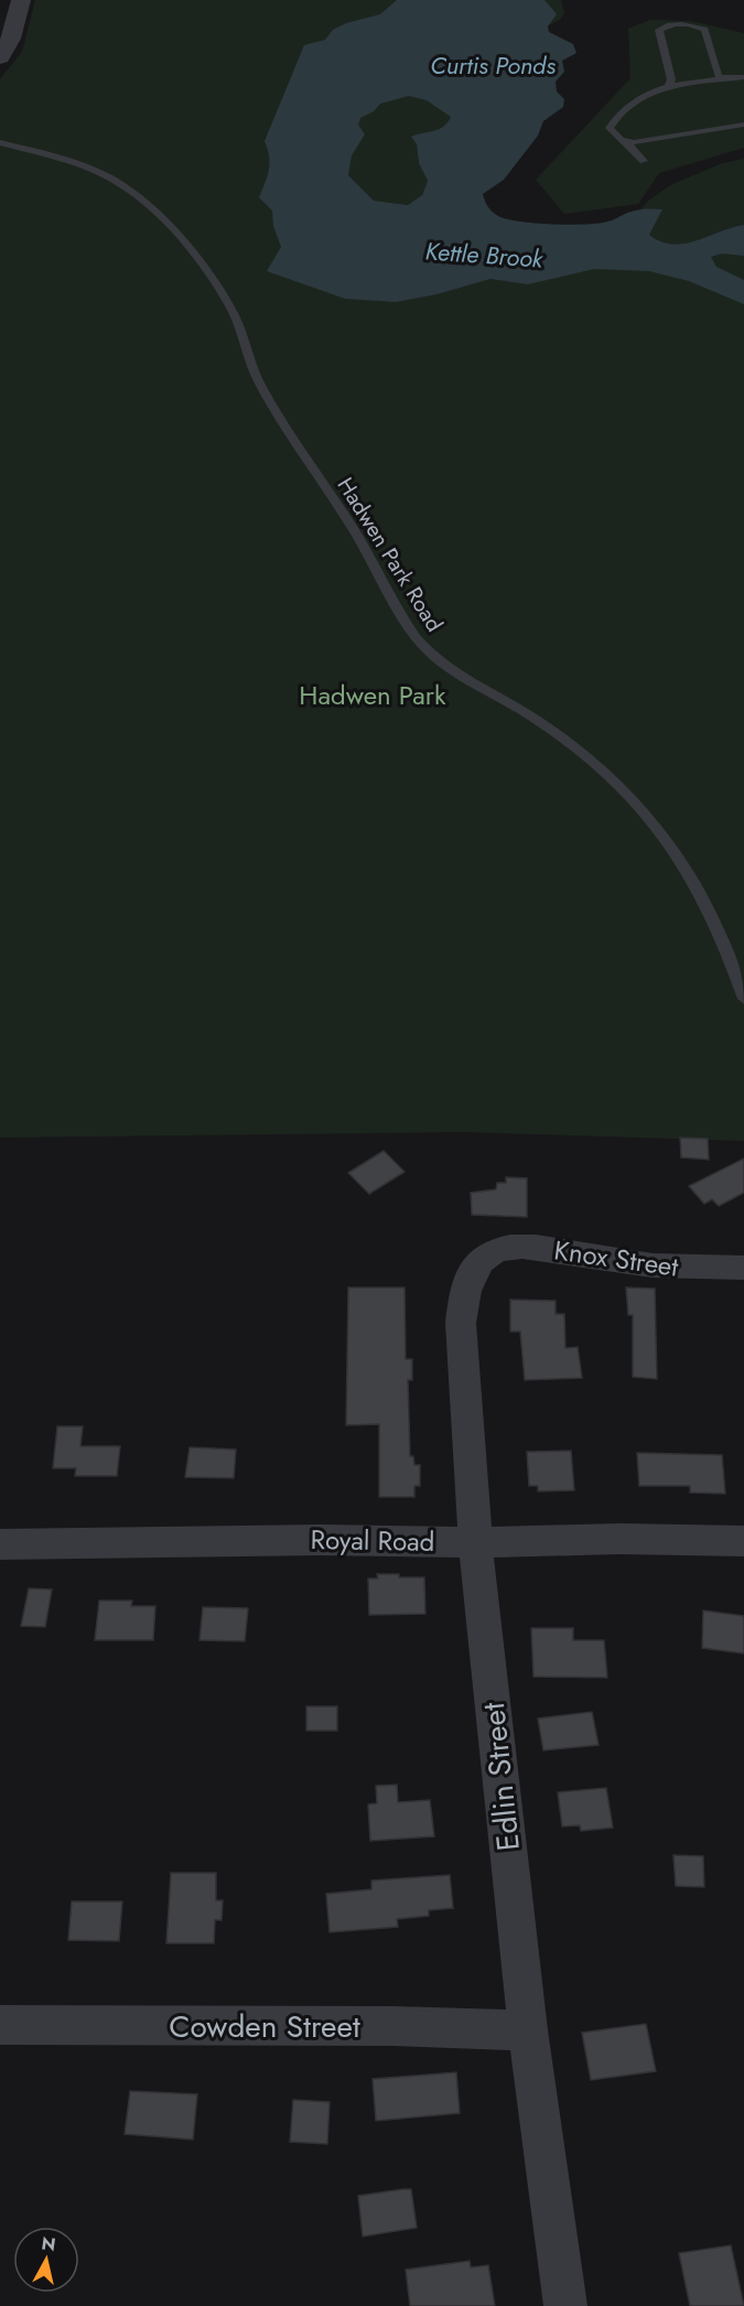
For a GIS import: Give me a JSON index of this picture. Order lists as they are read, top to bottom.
{
  "streets": {
    "street": [
      "Knox Street",
      "Royal Road",
      "Edlin Street",
      "Cowden Street"
    ],
    "lane": ["Hadwen Park Road"]
  },
  "crossings": [
    ["Knox Street", "Edlin Street"],
    ["Royal Road", "Edlin Street"],
    ["Edlin Street", "Cowden Street"]
  ],
  "water": ["Curtis Ponds", "Kettle Brook"],
  "parks": ["Hadwen Park"],
  "north": "top"
}
